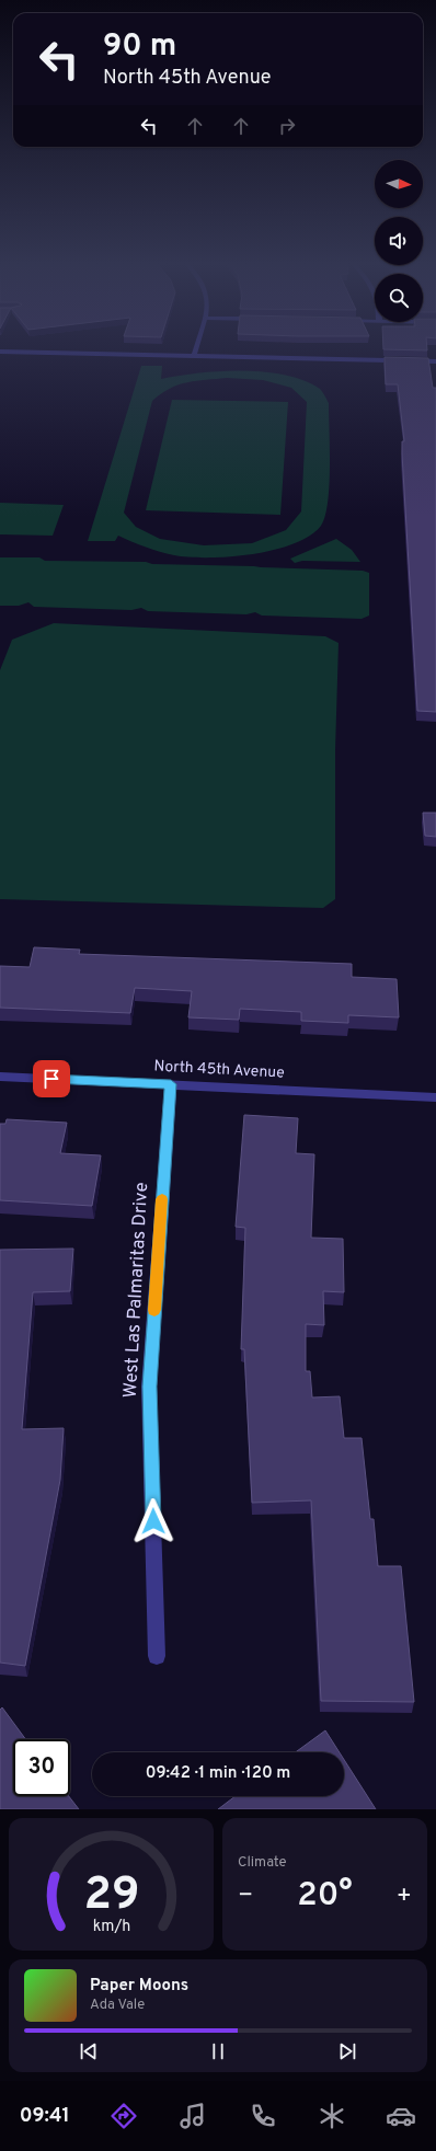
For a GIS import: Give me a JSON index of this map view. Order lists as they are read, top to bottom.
{
  "streets": {
    "street": ["North 45th Avenue", "West Las Palmaritas Drive"]
  },
  "crossings": [
    ["North 45th Avenue", "West Las Palmaritas Drive"]
  ],
  "north": "right",
  "page": {
    "turn": ["90 m", "North 45th Avenue"],
    "limit": "30",
    "trip": "09:42 · 1 min · 120 m",
    "tile": "Climate",
    "heat": ["−", "20°", "+"],
    "song": ["Paper Moons", "Ada Vale"],
    "tabs": "09:41",
    "gauge": ["29", "km/h"]
  }
}
